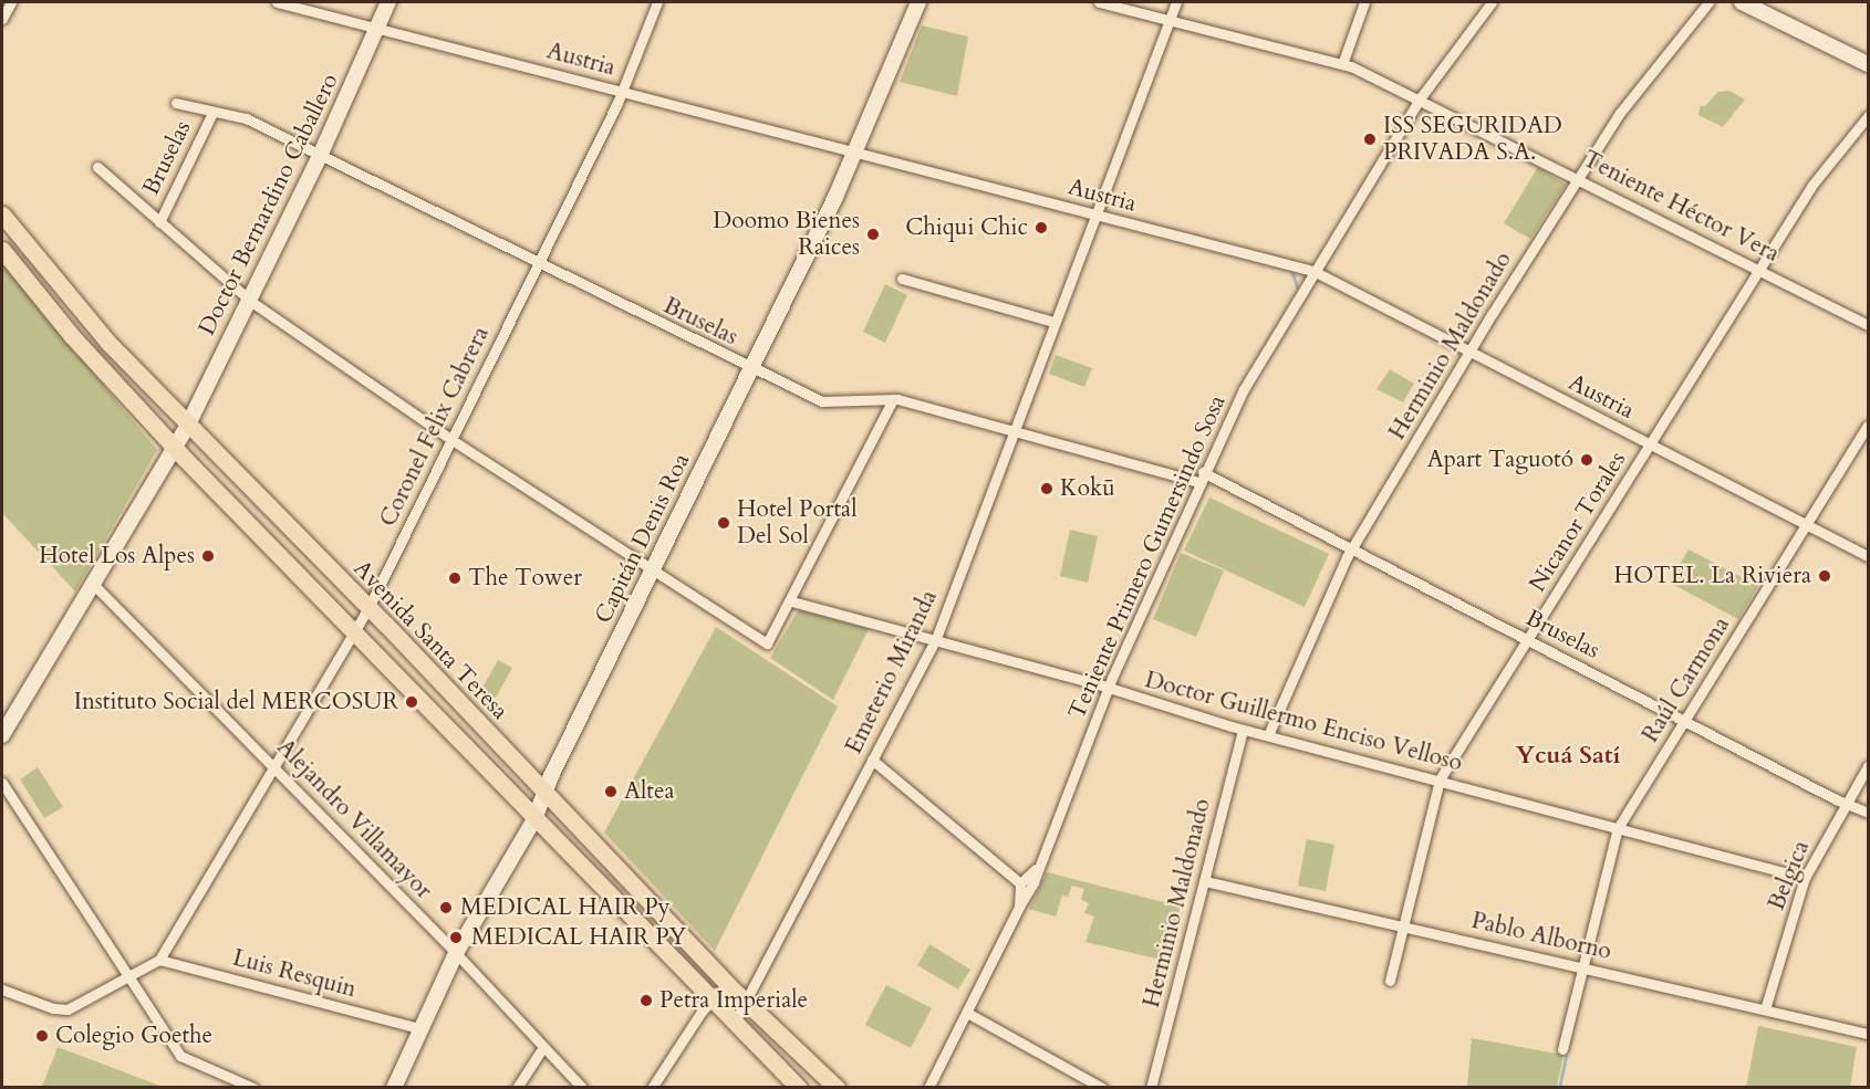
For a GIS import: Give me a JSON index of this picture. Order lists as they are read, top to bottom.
{
  "streets": {
    "main road": ["Doctor Bernardino Caballero", "Capitán Denis Roa", "Avenida Santa Teresa"],
    "street": [
      "Austria",
      "Bruselas",
      "Teniente Héctor Vera",
      "Herminio Maldonado",
      "Coronel Felix Cabrera",
      "Nicanor Torales",
      "Teniente Primero Gumersindo Sosa",
      "Emeterio Miranda",
      "Raúl Carmona",
      "Doctor Guillermo Enciso Velloso",
      "Alejandro Villamayor",
      "Belgica",
      "Pablo Alborno",
      "Luis Resquin"
    ]
  },
  "crossings": [
    ["Austria", "Doctor Bernardino Caballero"],
    ["Austria", "Herminio Maldonado"],
    ["Austria", "Coronel Felix Cabrera"],
    ["Austria", "Nicanor Torales"],
    ["Austria", "Capitán Denis Roa"],
    ["Austria", "Teniente Primero Gumersindo Sosa"],
    ["Austria", "Emeterio Miranda"],
    ["Austria", "Raúl Carmona"],
    ["Bruselas", "Doctor Bernardino Caballero"],
    ["Bruselas", "Herminio Maldonado"],
    ["Bruselas", "Coronel Felix Cabrera"],
    ["Bruselas", "Nicanor Torales"],
    ["Bruselas", "Capitán Denis Roa"],
    ["Bruselas", "Teniente Primero Gumersindo Sosa"],
    ["Bruselas", "Emeterio Miranda"],
    ["Bruselas", "Raúl Carmona"],
    ["Bruselas", "Belgica"],
    ["Doctor Bernardino Caballero", "Avenida Santa Teresa"],
    ["Doctor Bernardino Caballero", "Alejandro Villamayor"],
    ["Teniente Héctor Vera", "Herminio Maldonado"],
    ["Teniente Héctor Vera", "Nicanor Torales"],
    ["Teniente Héctor Vera", "Teniente Primero Gumersindo Sosa"],
    ["Teniente Héctor Vera", "Emeterio Miranda"],
    ["Herminio Maldonado", "Doctor Guillermo Enciso Velloso"],
    ["Herminio Maldonado", "Pablo Alborno"],
    ["Coronel Felix Cabrera", "Avenida Santa Teresa"],
    ["Coronel Felix Cabrera", "Alejandro Villamayor"],
    ["Coronel Felix Cabrera", "Luis Resquin"],
    ["Nicanor Torales", "Doctor Guillermo Enciso Velloso"],
    ["Nicanor Torales", "Pablo Alborno"],
    ["Capitán Denis Roa", "Avenida Santa Teresa"],
    ["Capitán Denis Roa", "Alejandro Villamayor"],
    ["Capitán Denis Roa", "Luis Resquin"],
    ["Teniente Primero Gumersindo Sosa", "Doctor Guillermo Enciso Velloso"],
    ["Avenida Santa Teresa", "Emeterio Miranda"],
    ["Emeterio Miranda", "Doctor Guillermo Enciso Velloso"],
    ["Raúl Carmona", "Doctor Guillermo Enciso Velloso"],
    ["Raúl Carmona", "Pablo Alborno"],
    ["Doctor Guillermo Enciso Velloso", "Belgica"],
    ["Belgica", "Pablo Alborno"]
  ],
  "districts": ["Ycuá Satí"],
  "places": [
    "ISS SEGURIDAD PRIVADA S.A.",
    "Chiqui Chic",
    "Doomo Bienes Raices",
    "Apart Taguotó",
    "Kokū",
    "Hotel Portal Del Sol",
    "Hotel Los Alpes",
    "HOTEL. La Riviera",
    "The Tower",
    "Instituto Social del MERCOSUR",
    "Altea",
    "MEDICAL HAIR Py",
    "MEDICAL HAIR PY",
    "Petra Imperiale",
    "Colegio Goethe"
  ]
}
